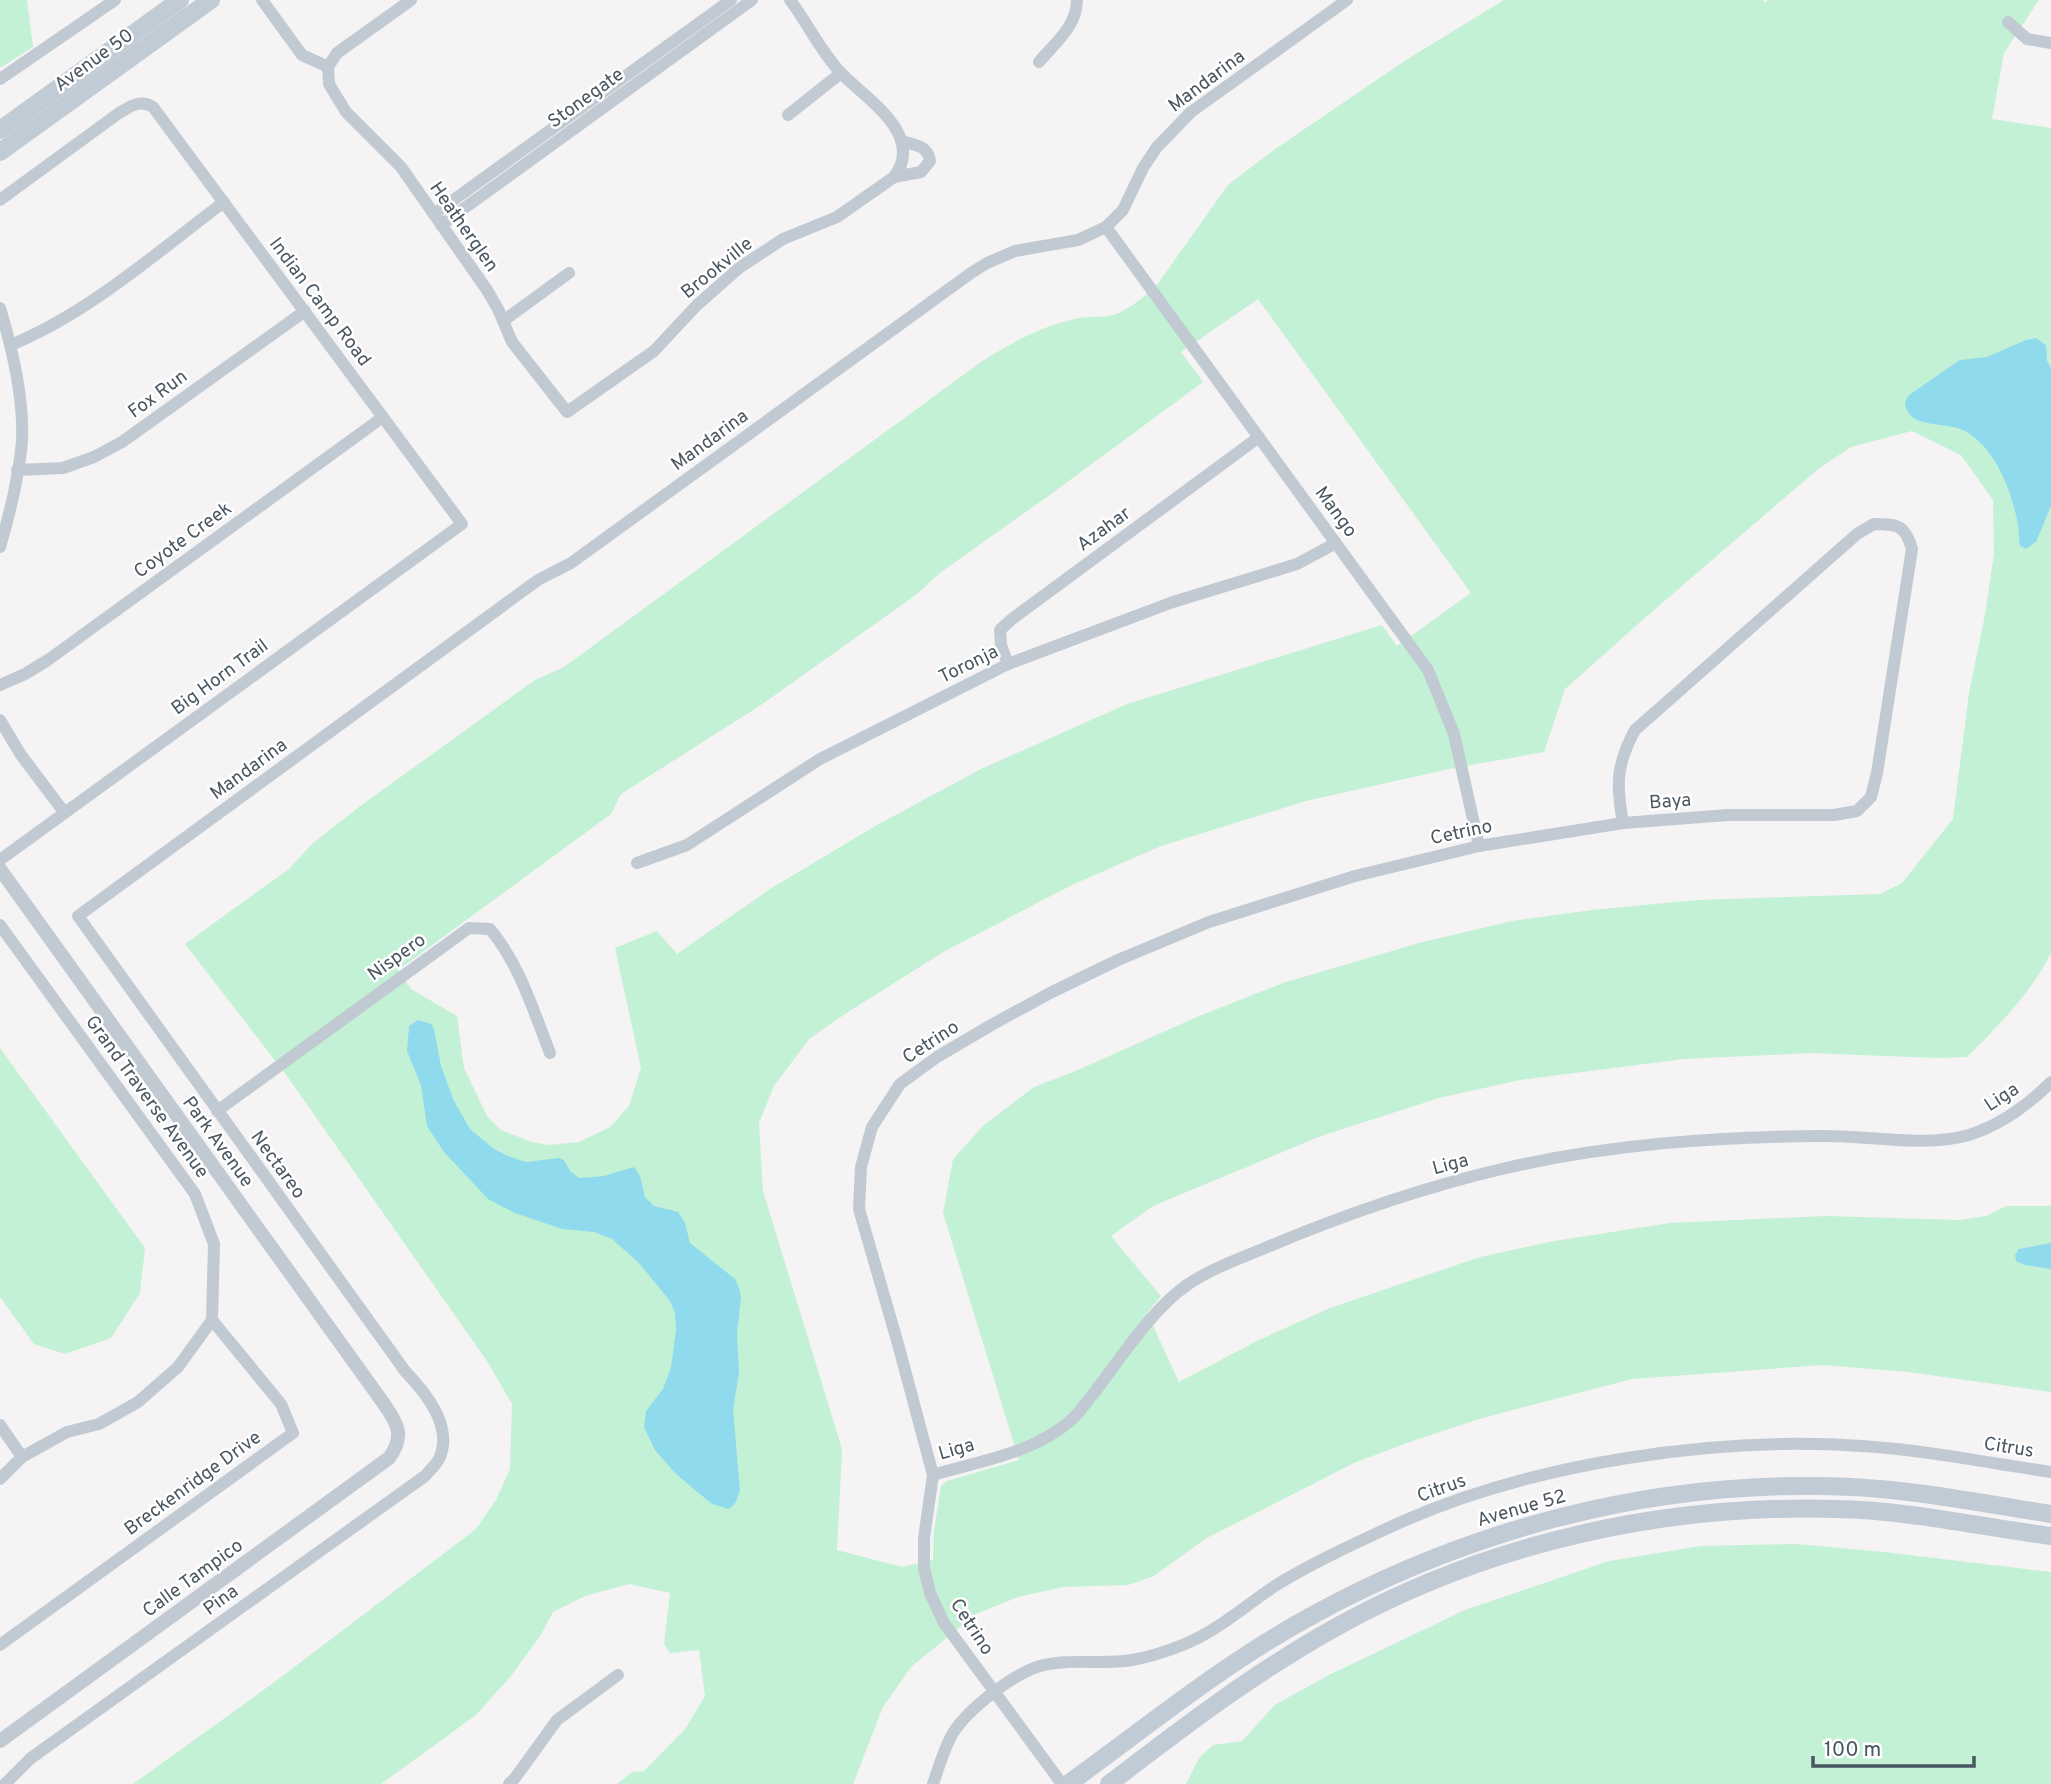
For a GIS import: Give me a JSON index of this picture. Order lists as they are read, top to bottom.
{
  "streets": {
    "main road": ["Avenue 50", "Avenue 52"],
    "street": [
      "Mandarina",
      "Stonegate",
      "Heatherglen",
      "Brookville",
      "Indian Camp Road",
      "Fox Run",
      "Mango",
      "Azahar",
      "Coyote Creek",
      "Toronja",
      "Big Horn Trail",
      "Baya",
      "Cetrino",
      "Nispero",
      "Grand Traverse Avenue",
      "Liga",
      "Park Avenue",
      "Nectareo",
      "Citrus",
      "Breckenridge Drive",
      "Calle Tampico",
      "Pina"
    ]
  },
  "crossings": [
    ["Mandarina", "Mango"],
    ["Mandarina", "Nectareo"],
    ["Stonegate", "Heatherglen"],
    ["Heatherglen", "Brookville"],
    ["Indian Camp Road", "Fox Run"],
    ["Indian Camp Road", "Coyote Creek"],
    ["Indian Camp Road", "Big Horn Trail"],
    ["Mango", "Azahar"],
    ["Mango", "Toronja"],
    ["Mango", "Cetrino"],
    ["Azahar", "Toronja"],
    ["Baya", "Cetrino"],
    ["Cetrino", "Liga"],
    ["Cetrino", "Citrus"],
    ["Nispero", "Nectareo"],
    ["Grand Traverse Avenue", "Breckenridge Drive"],
    ["Park Avenue", "Calle Tampico"],
    ["Nectareo", "Pina"]
  ],
  "scale_bar": "100 m"
}
